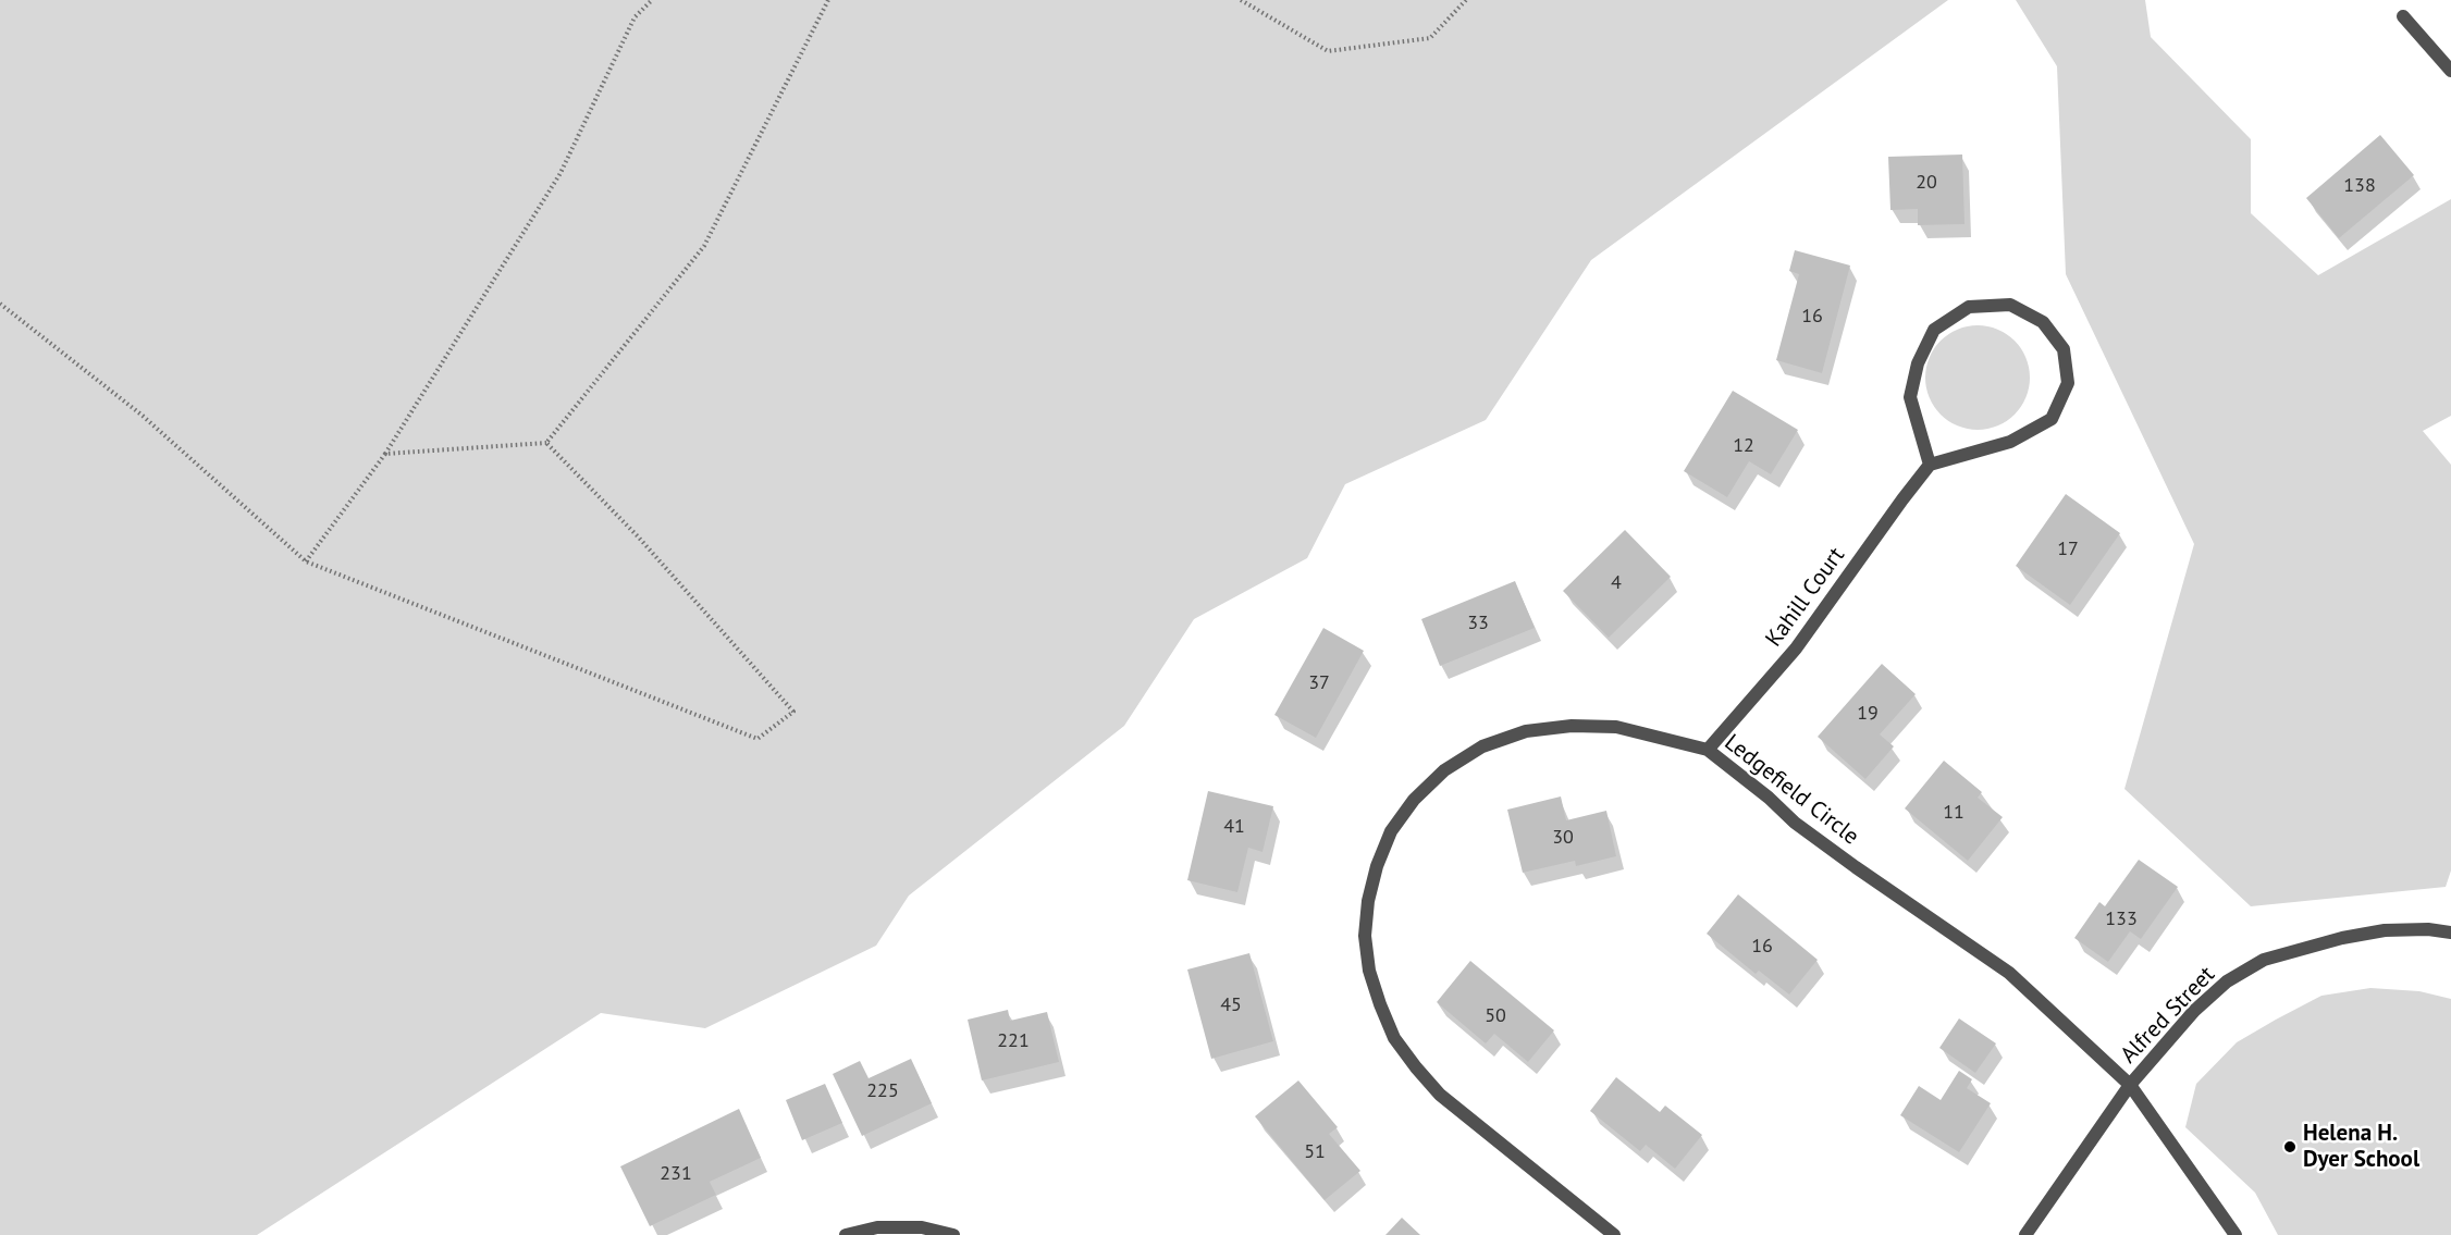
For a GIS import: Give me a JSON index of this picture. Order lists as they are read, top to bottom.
{
  "streets": {
    "street": ["Kahill Court", "Ledgefield Circle", "Alfred Street"]
  },
  "crossings": [
    ["Kahill Court", "Ledgefield Circle"],
    ["Ledgefield Circle", "Alfred Street"]
  ],
  "places": ["Helena H. Dyer School"],
  "house_numbers": [
    "20",
    "138",
    "16",
    "12",
    "17",
    "4",
    "33",
    "37",
    "19",
    "11",
    "41",
    "30",
    "133",
    "16",
    "45",
    "50",
    "221",
    "225",
    "51",
    "231"
  ]
}
